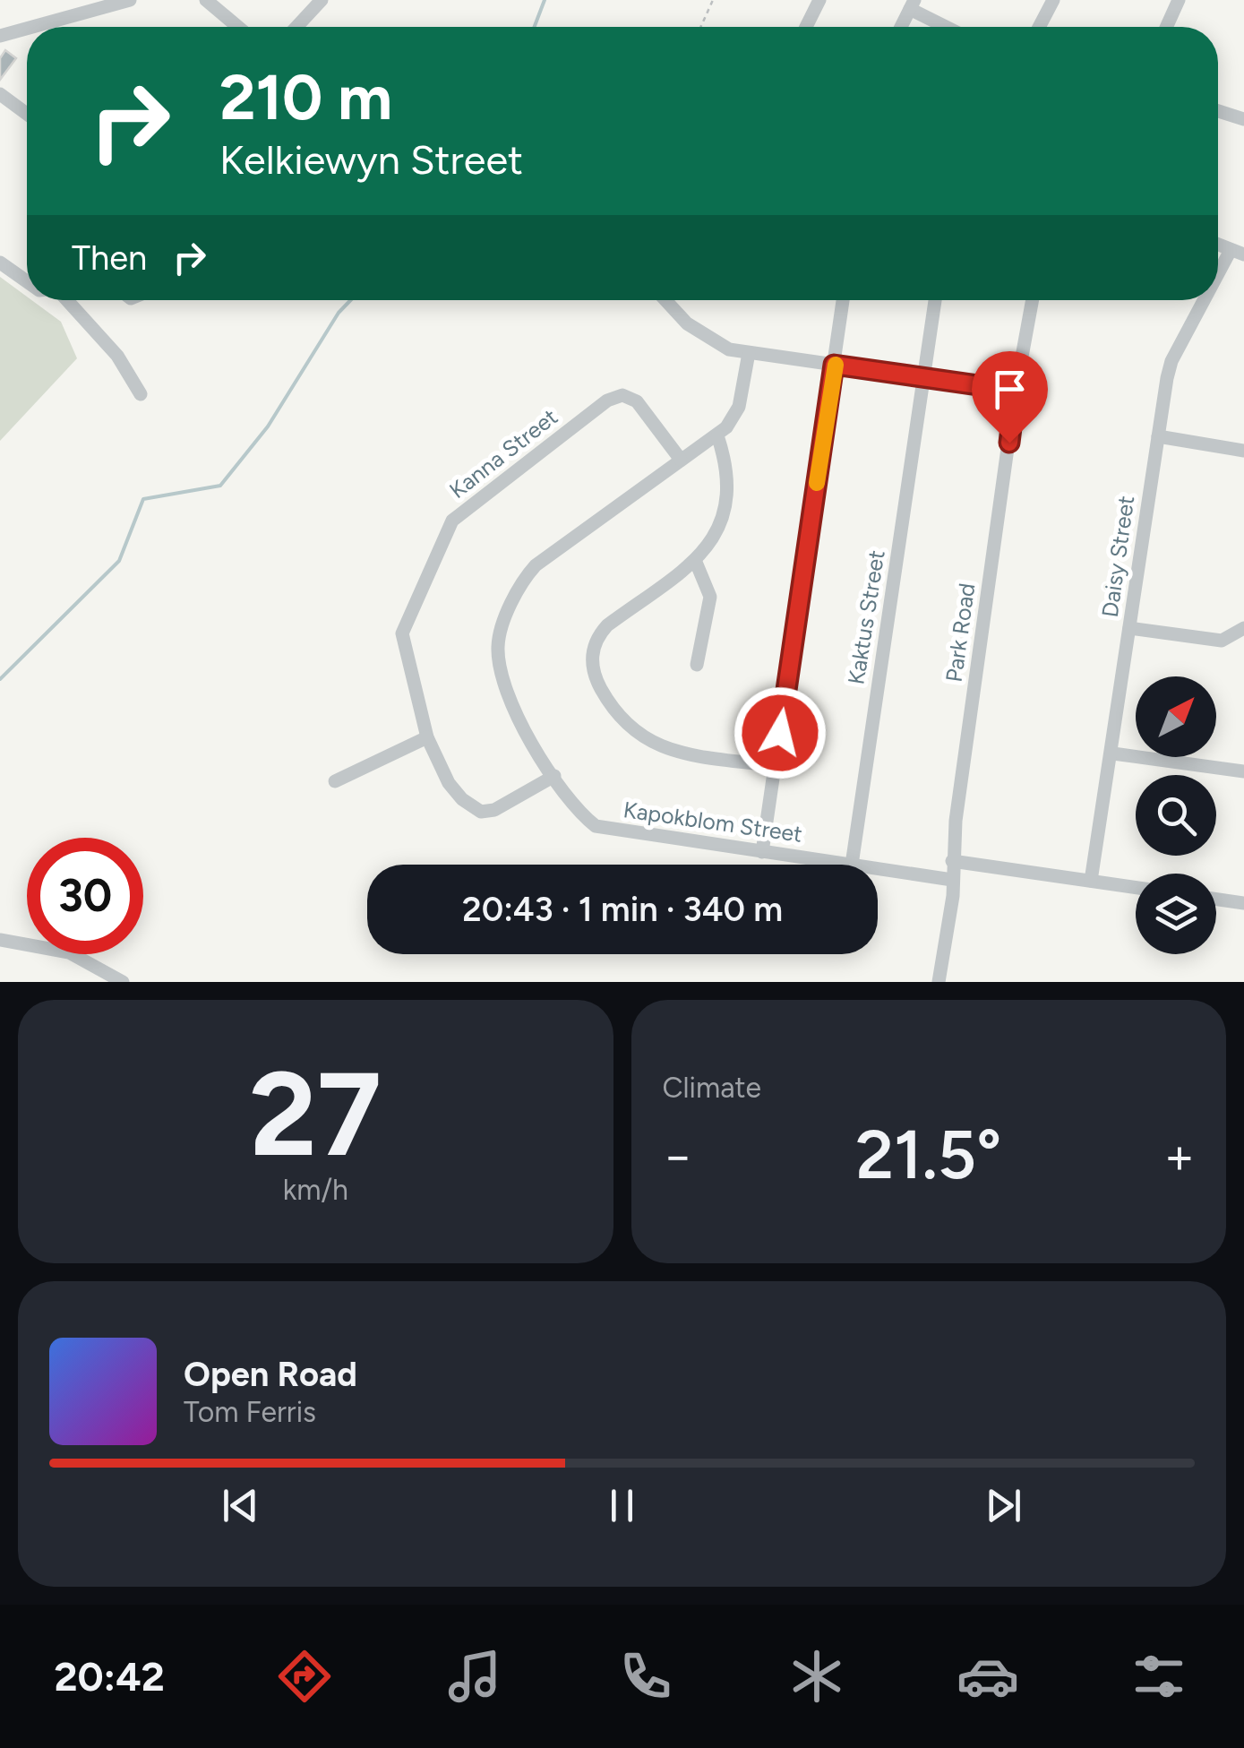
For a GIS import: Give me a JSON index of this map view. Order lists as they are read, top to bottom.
{
  "streets": {
    "street": [
      "Kanna Street",
      "Daisy Street",
      "Kaktus Street",
      "Park Road",
      "Kapokblom Street"
    ]
  },
  "crossings": [
    ["Kanna Street", "Kapokblom Street"],
    ["Kaktus Street", "Kapokblom Street"],
    ["Park Road", "Kapokblom Street"]
  ],
  "north": "top right",
  "page": {
    "turn": ["210 m", "Kelkiewyn Street"],
    "then": "Then",
    "limit": "30",
    "trip": "20:43 · 1 min · 340 m",
    "tile": [
      ["27", "km/h"],
      "Climate"
    ],
    "heat": ["−", "21.5°", "+"],
    "song": ["Open Road", "Tom Ferris"],
    "tabs": "20:42"
  }
}
